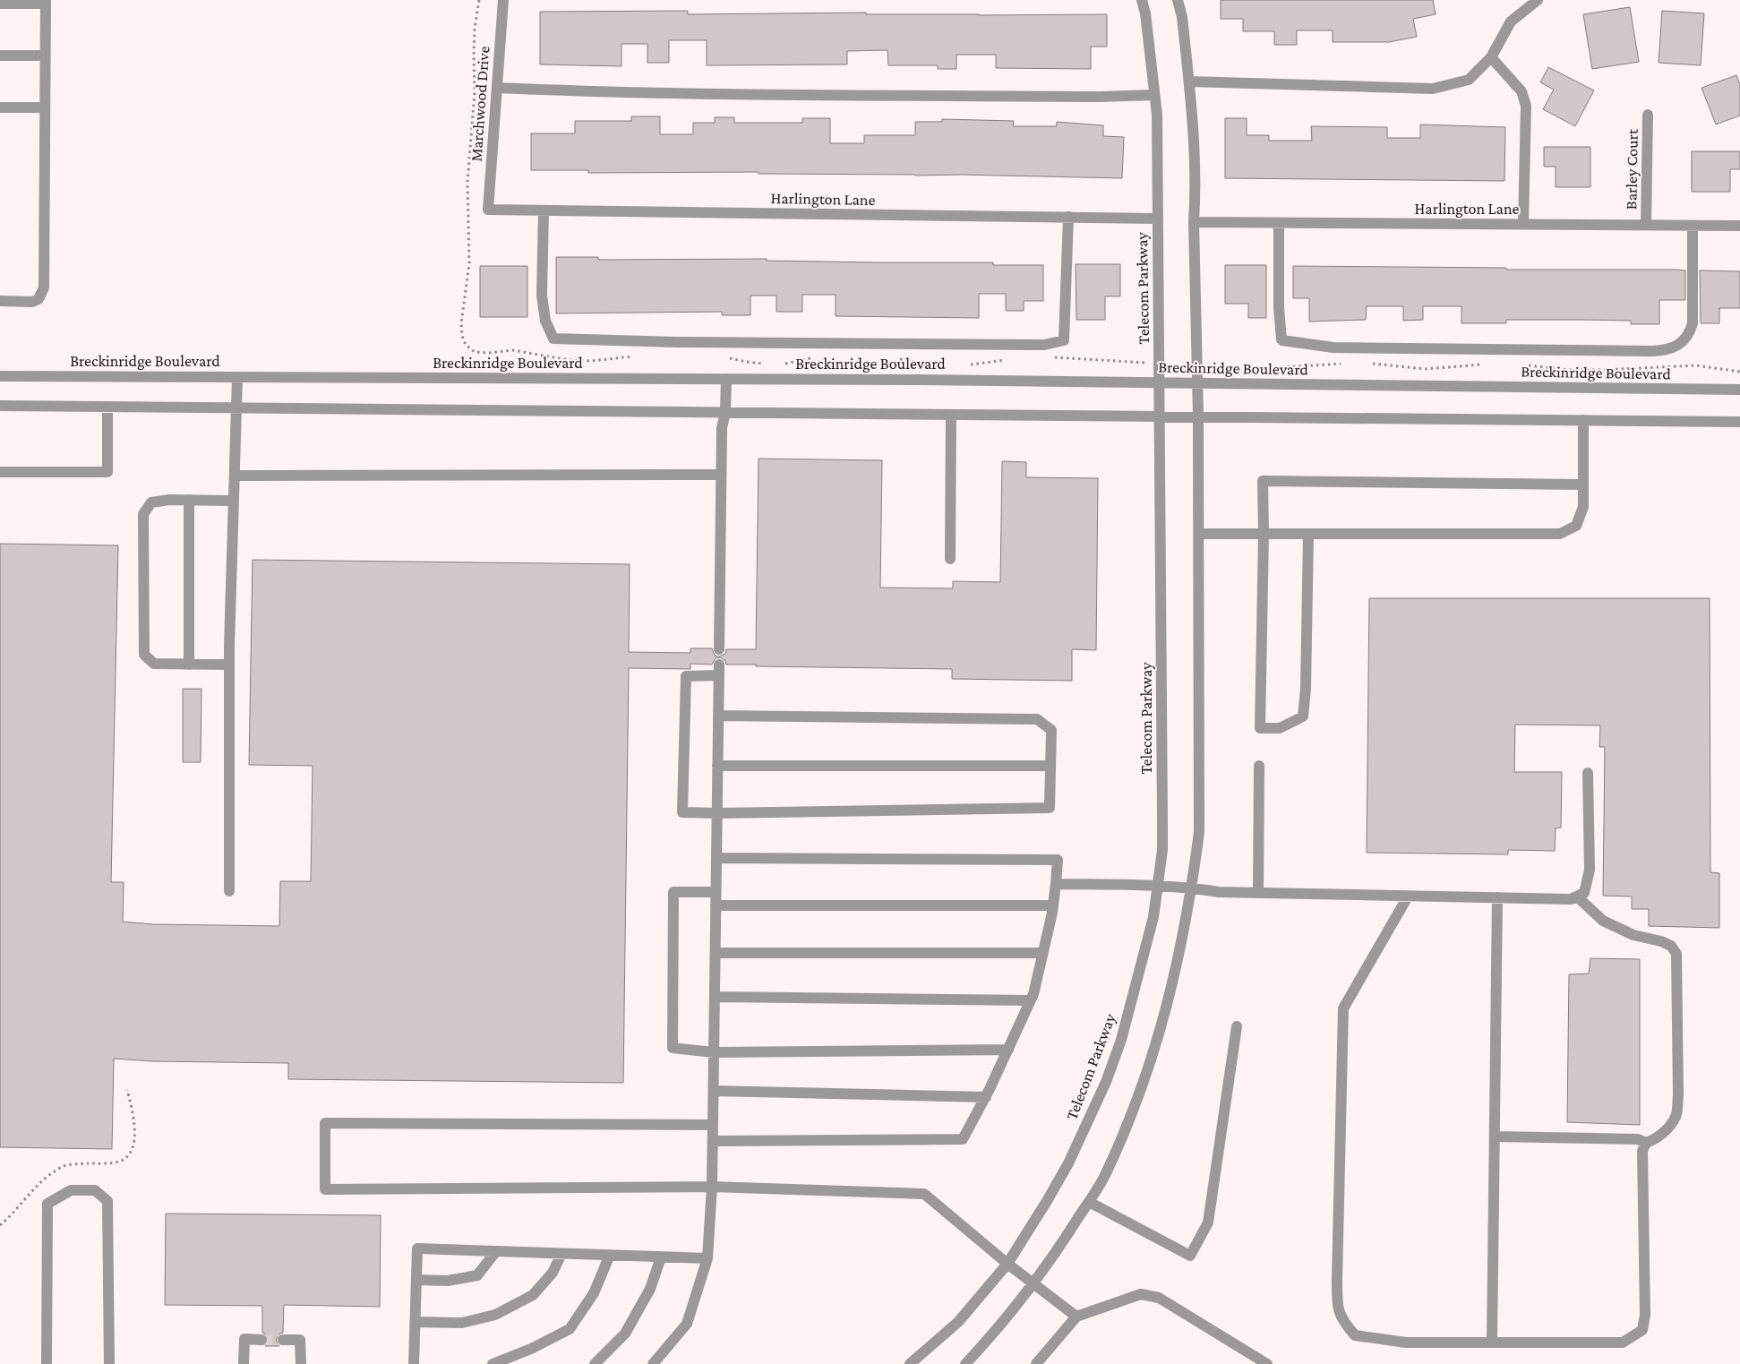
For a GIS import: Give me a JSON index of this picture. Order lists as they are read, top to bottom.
{
  "streets": {
    "street": [
      "Marchwood Drive",
      "Barley Court",
      "Harlington Lane",
      "Telecom Parkway",
      "Breckinridge Boulevard"
    ]
  },
  "crossings": [
    ["Marchwood Drive", "Harlington Lane"],
    ["Barley Court", "Harlington Lane"],
    ["Harlington Lane", "Telecom Parkway"],
    ["Telecom Parkway", "Breckinridge Boulevard"]
  ]
}
